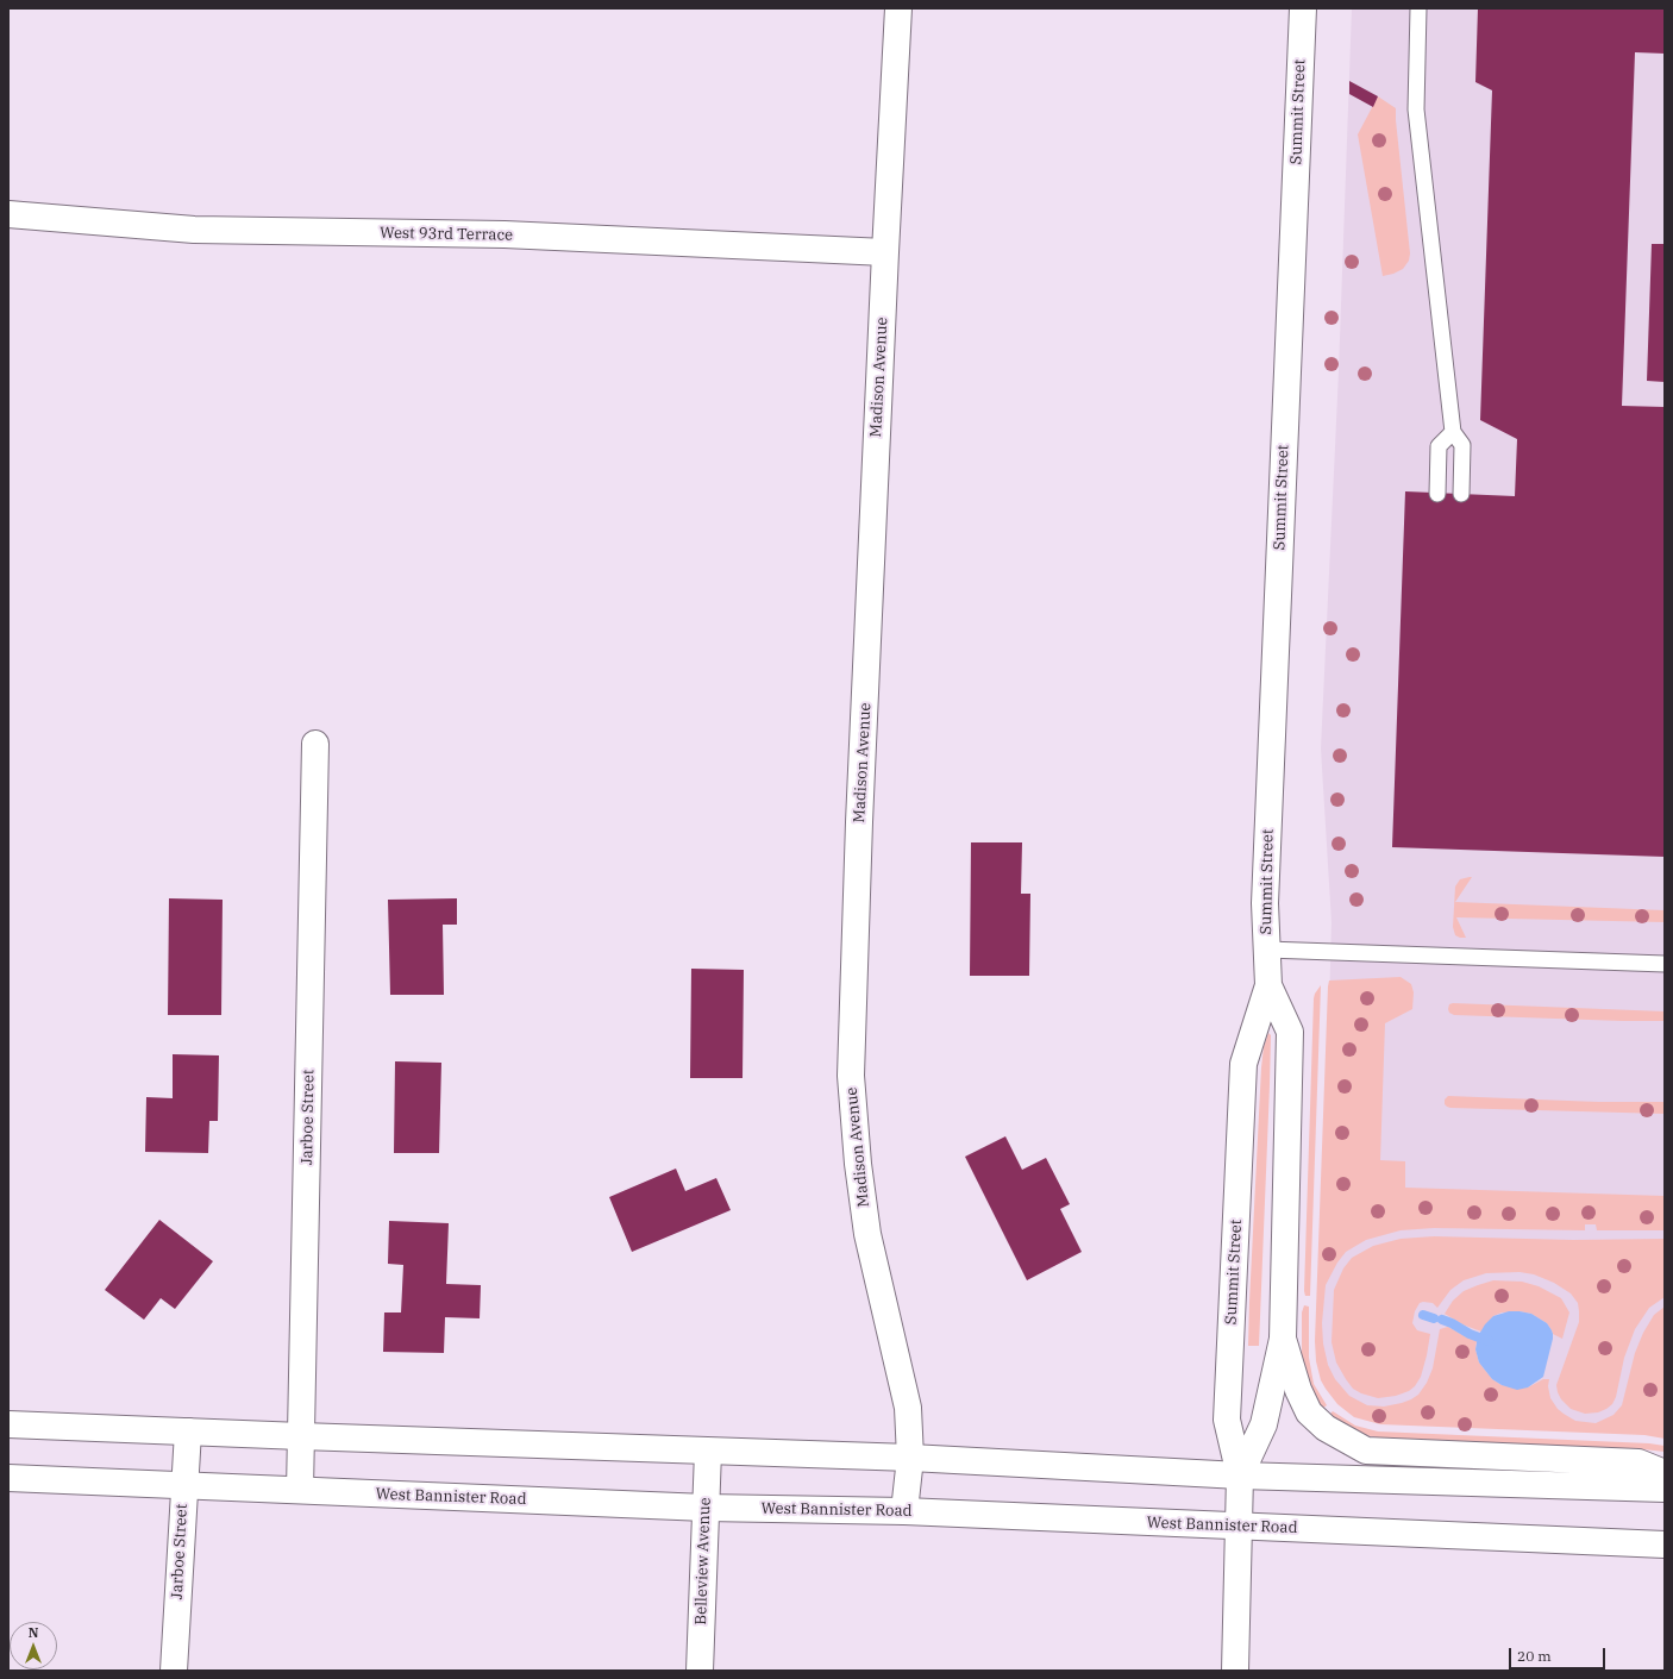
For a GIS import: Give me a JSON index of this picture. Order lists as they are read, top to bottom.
{
  "streets": {
    "street": [
      "Summit Street",
      "West 93rd Terrace",
      "Madison Avenue",
      "Jarboe Street",
      "West Bannister Road",
      "Belleview Avenue"
    ]
  },
  "crossings": [
    ["West 93rd Terrace", "Madison Avenue"],
    ["Madison Avenue", "West Bannister Road"],
    ["Jarboe Street", "West Bannister Road"],
    ["West Bannister Road", "Belleview Avenue"]
  ],
  "scale_bar": "20 m",
  "north": "top"
}
